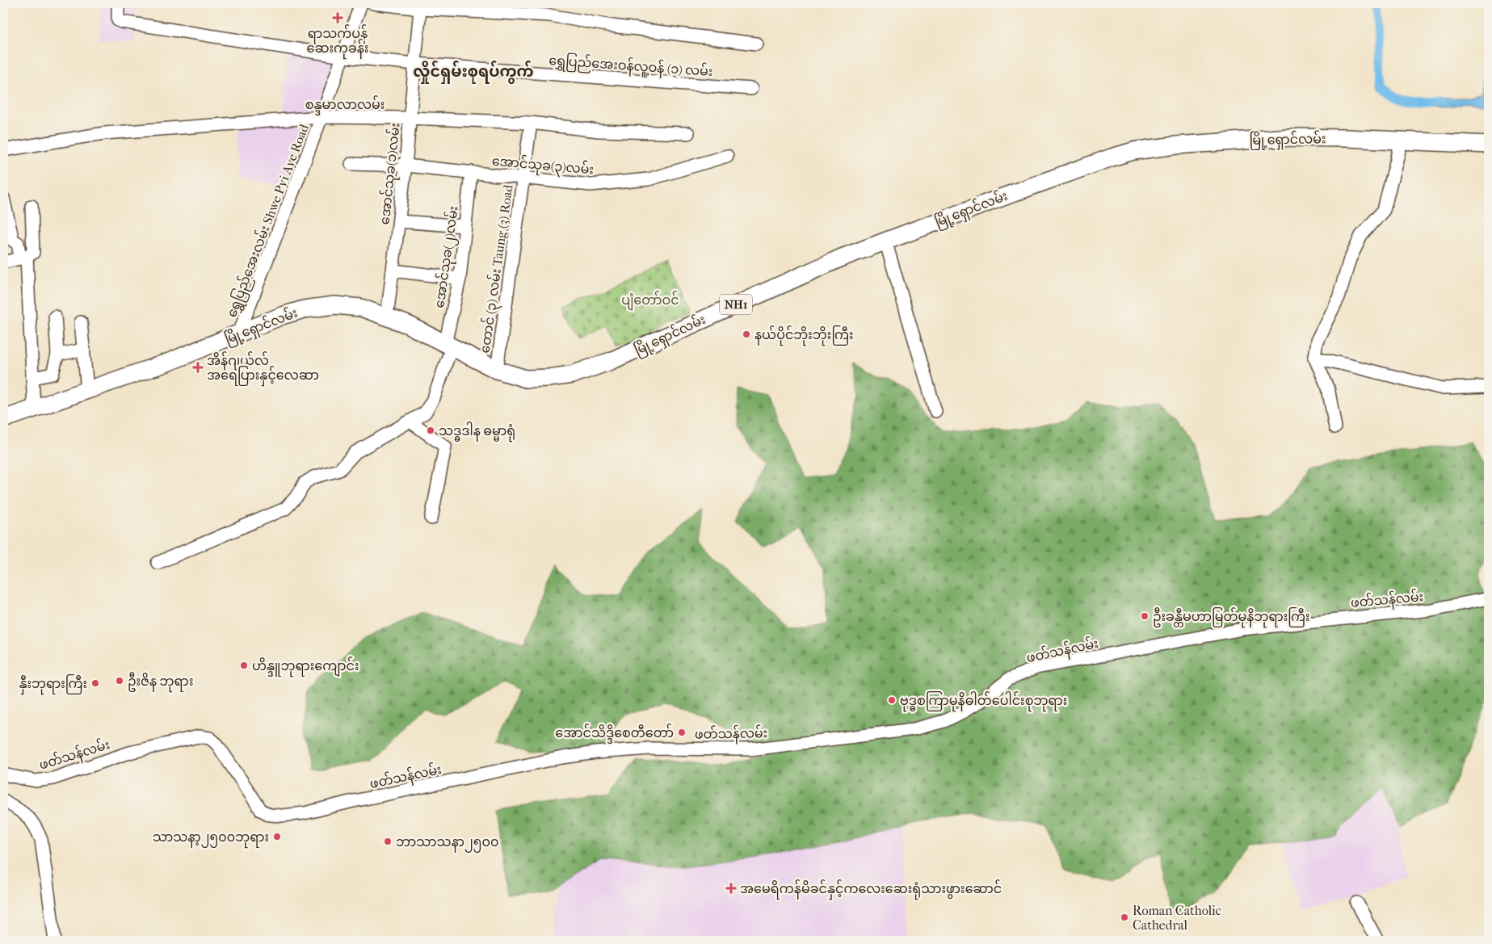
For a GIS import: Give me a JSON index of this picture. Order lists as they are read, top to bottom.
{
  "streets": {
    "highway": ["မြို့ရှောင်လမ်း", "NH1"],
    "street": [
      "ရွှေပြည်အေးဝန်လူ့ဝန် (၁) လမ်း",
      "စန္ဒမာလာလမ်း",
      "အောင်သုခ(၃)လမ်း",
      "အောင်သုခ(၁)လမ်း",
      "ရွှေပြည်အေးလမ်း Shwe Pyi Aye Road",
      "အောင်သုခ(၂)လမ်း",
      "တောင် (၃) လမ်း Taung (3) Road",
      "ဖတ်သန်လမ်း"
    ]
  },
  "crossings": [
    ["ရွှေပြည်အေးဝန်လူ့ဝန် (၁) လမ်း", "အောင်သုခ(၁)လမ်း"],
    ["ရွှေပြည်အေးဝန်လူ့ဝန် (၁) လမ်း", "ရွှေပြည်အေးလမ်း Shwe Pyi Aye Road"],
    ["စန္ဒမာလာလမ်း", "အောင်သုခ(၁)လမ်း"],
    ["စန္ဒမာလာလမ်း", "ရွှေပြည်အေးလမ်း Shwe Pyi Aye Road"],
    ["စန္ဒမာလာလမ်း", "တောင် (၃) လမ်း Taung (3) Road"],
    ["မြို့ရှောင်လမ်း", "အောင်သုခ(၁)လမ်း"],
    ["မြို့ရှောင်လမ်း", "ရွှေပြည်အေးလမ်း Shwe Pyi Aye Road"],
    ["မြို့ရှောင်လမ်း", "အောင်သုခ(၂)လမ်း"],
    ["မြို့ရှောင်လမ်း", "တောင် (၃) လမ်း Taung (3) Road"],
    ["အောင်သုခ(၃)လမ်း", "အောင်သုခ(၁)လမ်း"],
    ["အောင်သုခ(၃)လမ်း", "အောင်သုခ(၂)လမ်း"],
    ["အောင်သုခ(၃)လမ်း", "တောင် (၃) လမ်း Taung (3) Road"]
  ],
  "districts": ["လှိုင်ရှမ်းစုရပ်ကွက်"],
  "parks": ["ပျံတော်ဝင်"],
  "places": {
    "health": ["ရာသက်ပန် ဆေးကုခန်း", "အိန်ဂျယ်လ် အရေပြားနှင့်လေဆာ", "အမေရိကန်မိခင်နှင့်ကလေးဆေးရုံသားဖွားဆောင်"],
    "other": [
      "နယ်ပိုင်ဘိုးဘိုးကြီး",
      "သဒ္ဓဒါန ဓမ္မာရုံ",
      "ဦးခန္တီမဟာမြတ်မုနိဘုရားကြီး",
      "ဟိန္ဒူဘုရားကျောင်း",
      "ဦးဇိန ဘုရား",
      "နှီးဘုရားကြီး",
      "ဗုဒ္ဓစကြာမုနိဓါတ်ပေါင်းစုဘုရား",
      "အောင်သိဒ္ဒိစေတီတော်",
      "သာသနာ့၂၅၀၀ဘုရား",
      "ဘာသာသနာ၂၅၀၀",
      "Roman Catholic Cathedral"
    ]
  }
}
